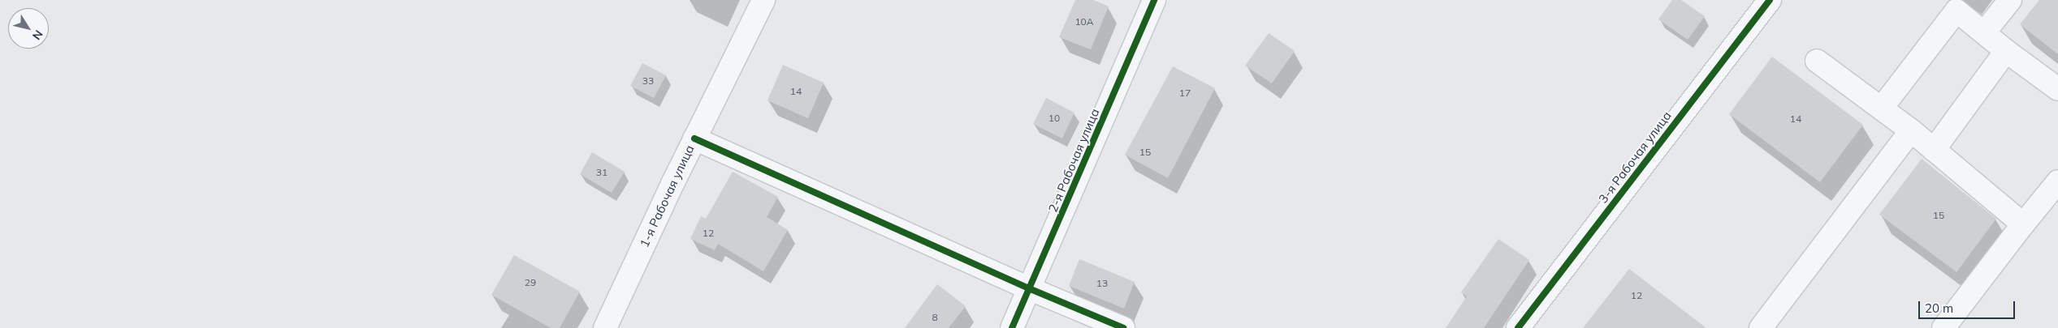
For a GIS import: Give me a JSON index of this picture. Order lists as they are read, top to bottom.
{
  "streets": {
    "street": ["3-я Рабочая улица", "2-я Рабочая улица", "1-я Рабочая улица"]
  },
  "house_numbers": [
    "10А",
    "33",
    "14",
    "17",
    "10",
    "14",
    "15",
    "31",
    "15",
    "12",
    "29",
    "13",
    "12",
    "8"
  ],
  "scale_bar": "20 m",
  "north": "bottom right"
}
